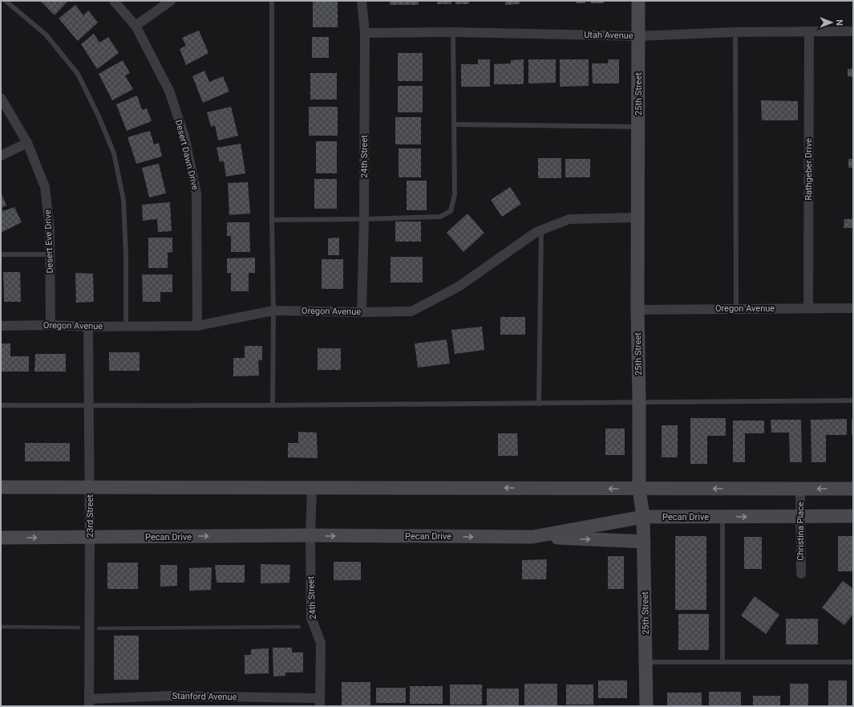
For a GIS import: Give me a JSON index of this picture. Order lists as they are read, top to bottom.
{
  "streets": {
    "main road": ["25th Street", "Pecan Drive"],
    "street": [
      "Utah Avenue",
      "Desert Dawn Drive",
      "24th Street",
      "Rathgeber Drive",
      "Desert Eve Drive",
      "Oregon Avenue",
      "23rd Street",
      "Christina Place",
      "Stanford Avenue"
    ]
  },
  "crossings": [
    ["Utah Avenue", "25th Street"],
    ["Utah Avenue", "24th Street"],
    ["Utah Avenue", "Rathgeber Drive"],
    ["25th Street", "Oregon Avenue"],
    ["25th Street", "Pecan Drive"],
    ["Desert Dawn Drive", "Oregon Avenue"],
    ["24th Street", "Oregon Avenue"],
    ["24th Street", "Pecan Drive"],
    ["24th Street", "Stanford Avenue"],
    ["Rathgeber Drive", "Oregon Avenue"],
    ["Desert Eve Drive", "Oregon Avenue"],
    ["Oregon Avenue", "23rd Street"],
    ["23rd Street", "Pecan Drive"],
    ["23rd Street", "Stanford Avenue"],
    ["Pecan Drive", "Christina Place"]
  ],
  "north": "right"
}
